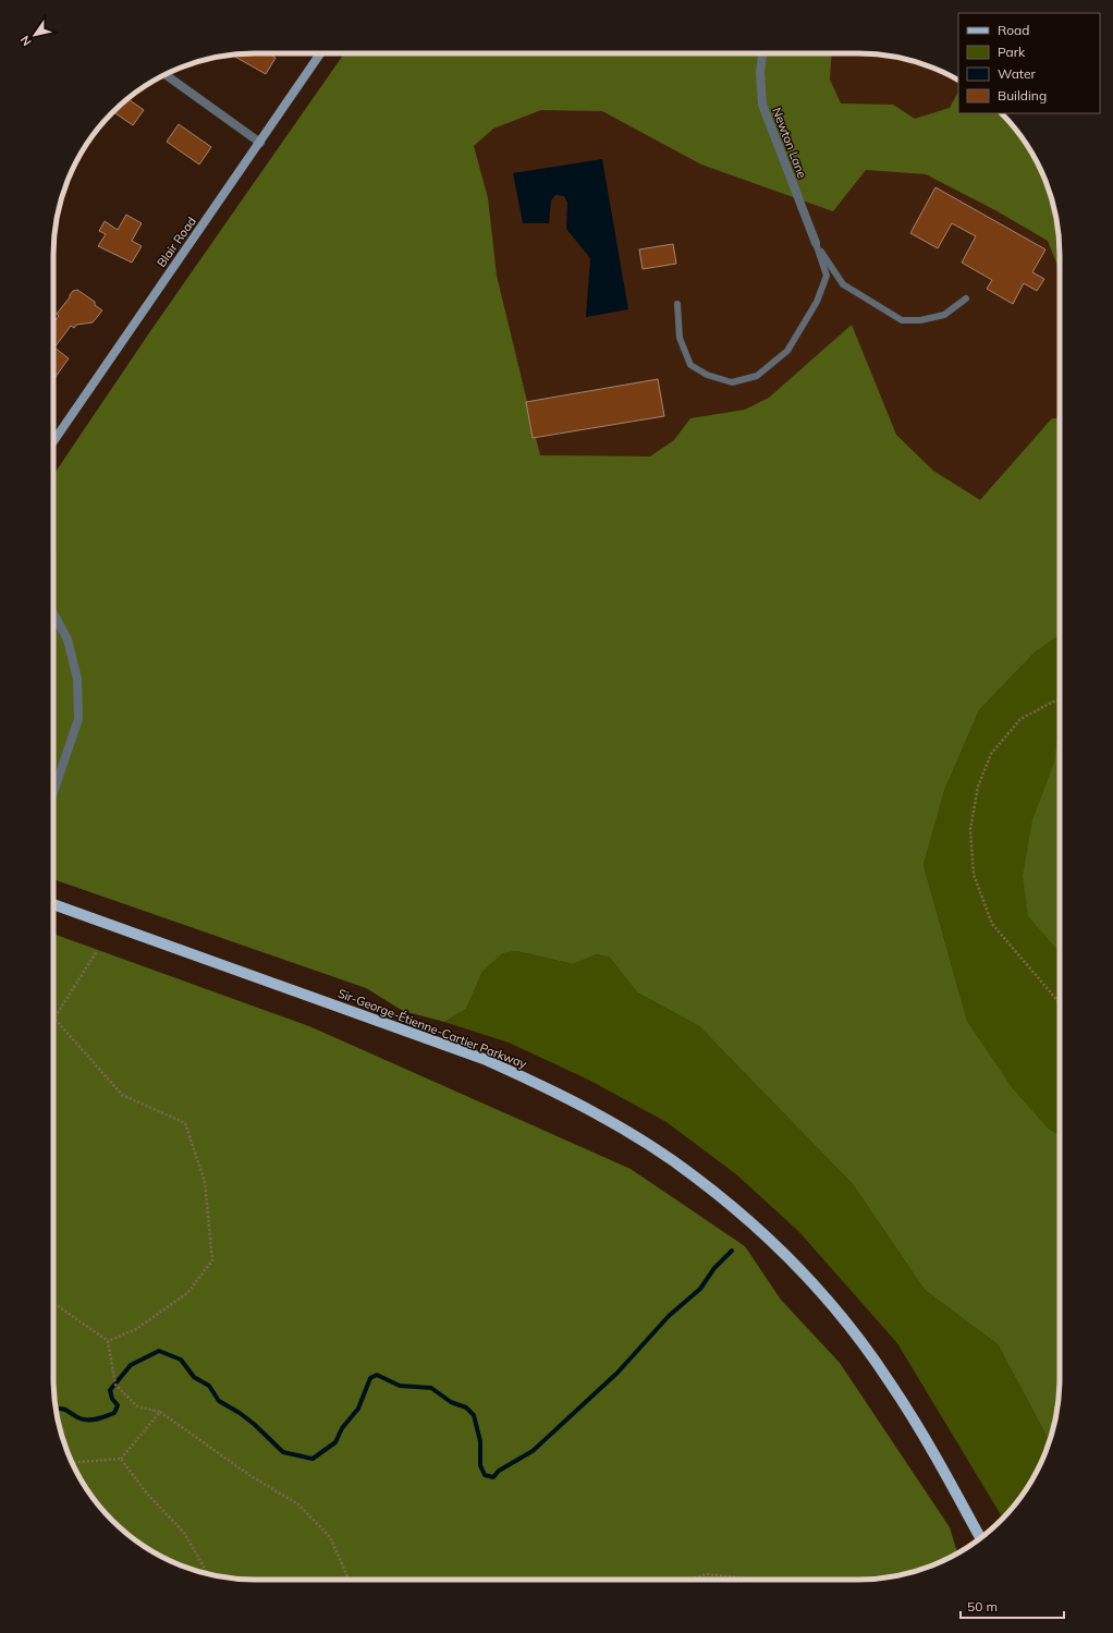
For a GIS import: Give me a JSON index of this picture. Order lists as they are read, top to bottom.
{
  "streets": {
    "main road": ["Sir-George-Étienne-Cartier Parkway"],
    "street": ["Newton Lane", "Blair Road"]
  },
  "legend": [
    "Road",
    "Park",
    "Water",
    "Building"
  ],
  "scale_bar": "50 m",
  "north": "bottom left"
}
